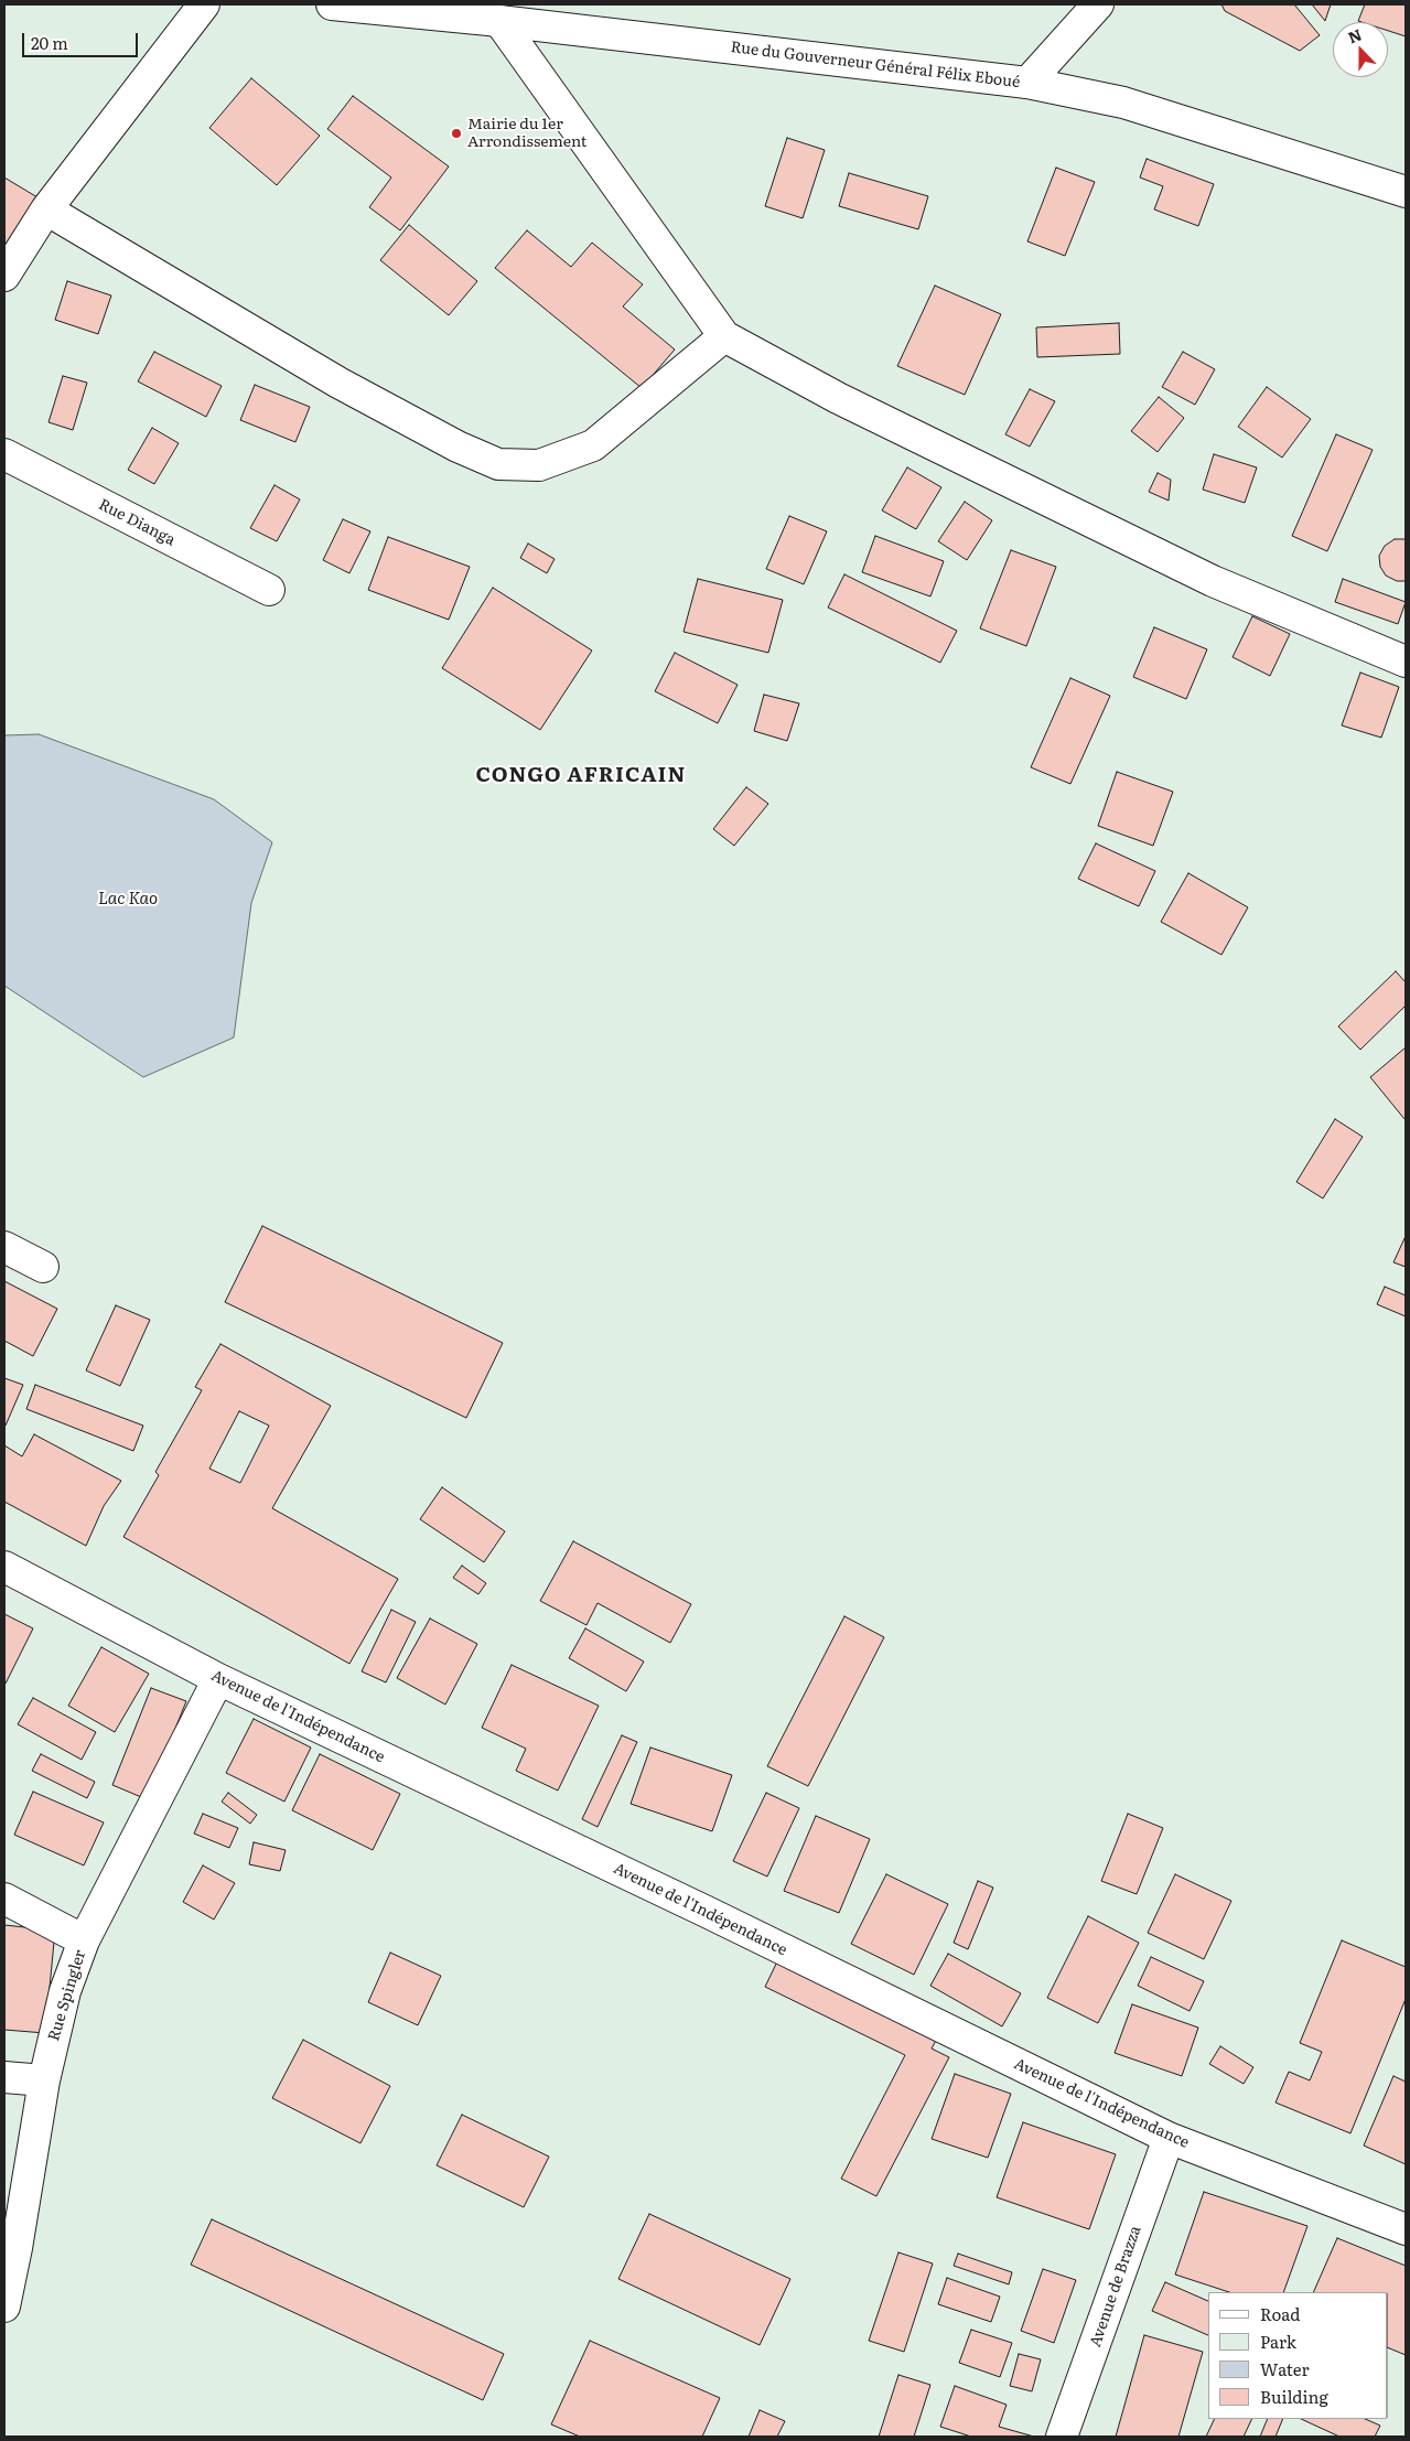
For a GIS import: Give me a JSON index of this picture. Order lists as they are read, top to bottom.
{
  "streets": {
    "street": [
      "Rue du Gouverneur Général Félix Eboué",
      "Rue Dianga",
      "Avenue de l'Indépendance",
      "Rue Spingler",
      "Avenue de Brazza"
    ]
  },
  "crossings": [
    ["Avenue de l'Indépendance", "Rue Spingler"],
    ["Avenue de l'Indépendance", "Avenue de Brazza"]
  ],
  "districts": ["CONGO AFRICAIN"],
  "water": ["Lac Kao"],
  "places": ["Mairie du 1er Arrondissement"],
  "legend": [
    "Road",
    "Park",
    "Water",
    "Building"
  ],
  "scale_bar": "20 m",
  "north": "top"
}
